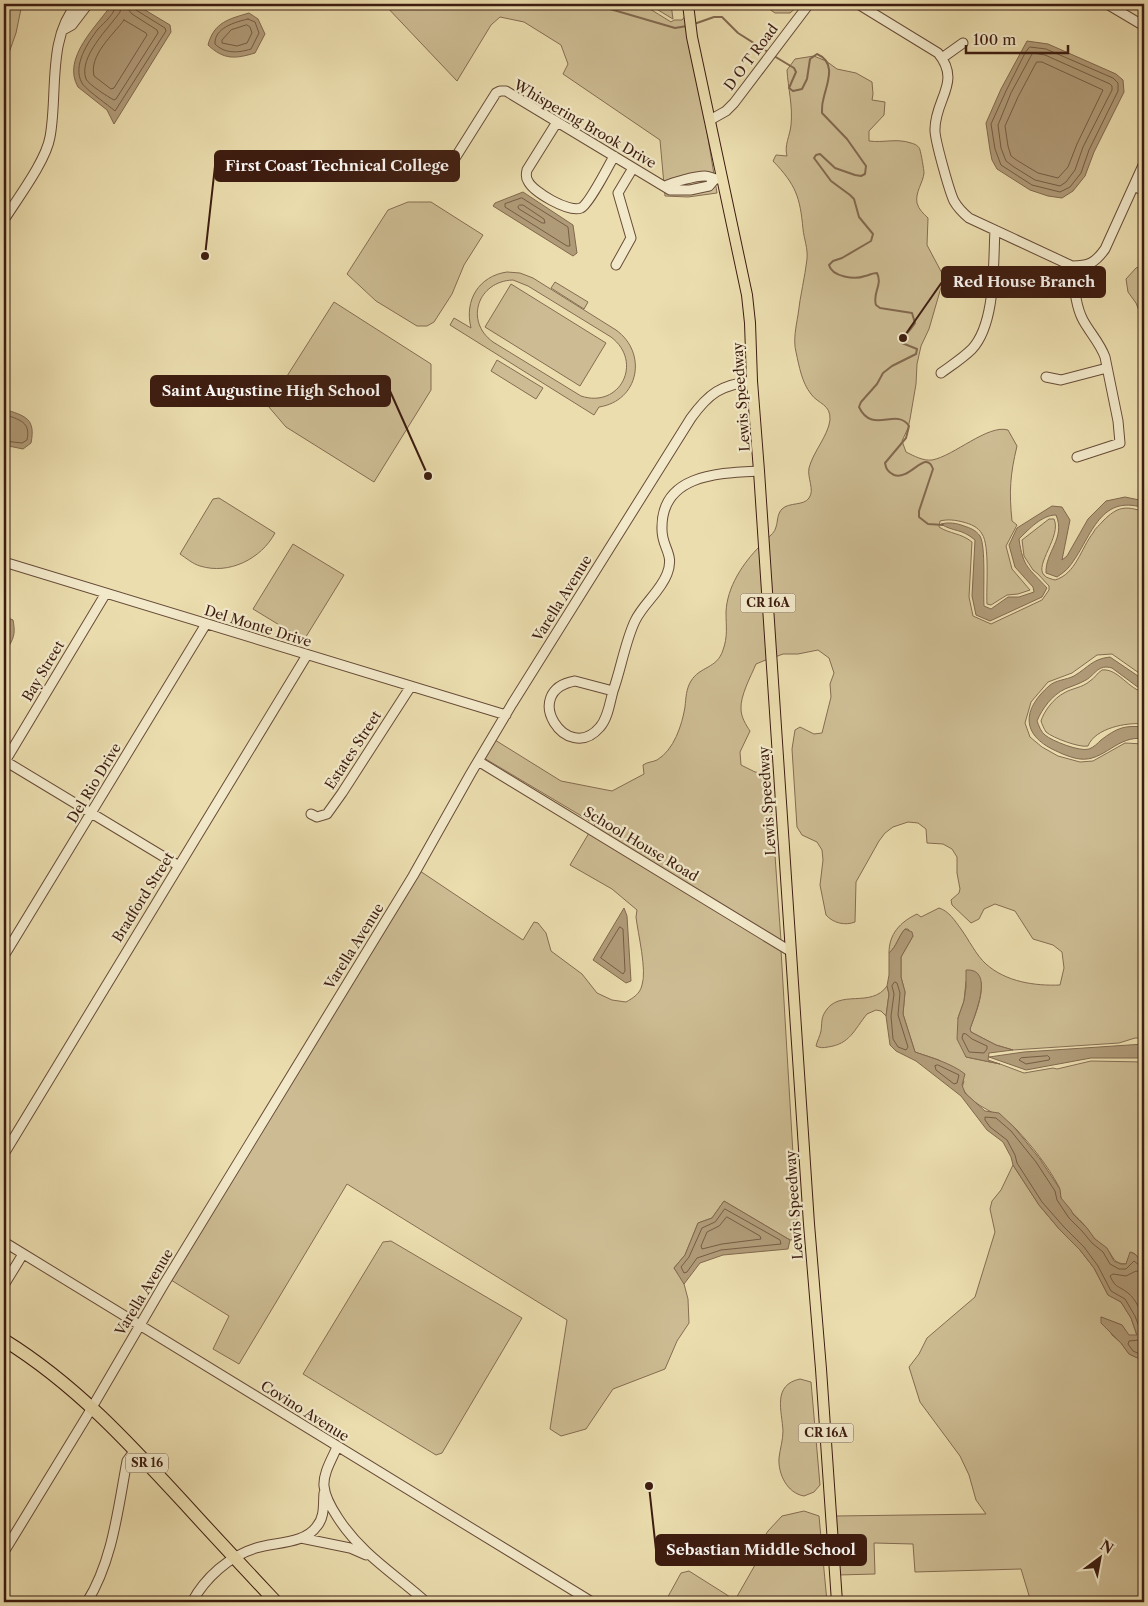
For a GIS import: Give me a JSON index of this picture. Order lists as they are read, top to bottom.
{
  "streets": {
    "highway": ["SR 16"],
    "main road": ["Lewis Speedway", "CR 16A"],
    "street": [
      "D O T Road",
      "Whispering Brook Drive",
      "Varella Avenue",
      "Del Monte Drive",
      "Bay Street",
      "Estates Street",
      "Del Rio Drive",
      "School House Road",
      "Bradford Street",
      "Covino Avenue"
    ]
  },
  "crossings": [
    ["D O T Road", "Lewis Speedway"],
    ["Whispering Brook Drive", "Lewis Speedway"],
    ["Lewis Speedway", "Varella Avenue"],
    ["Lewis Speedway", "School House Road"],
    ["Varella Avenue", "Del Monte Drive"],
    ["Varella Avenue", "School House Road"],
    ["Varella Avenue", "Covino Avenue"],
    ["Varella Avenue", "SR 16"],
    ["Del Monte Drive", "Bay Street"],
    ["Del Monte Drive", "Estates Street"],
    ["Del Monte Drive", "Del Rio Drive"],
    ["Del Monte Drive", "Bradford Street"]
  ],
  "places": [
    "First Coast Technical College",
    "Red House Branch",
    "Saint Augustine High School",
    "Sebastian Middle School"
  ],
  "scale_bar": "100 m",
  "north": "top right"
}
